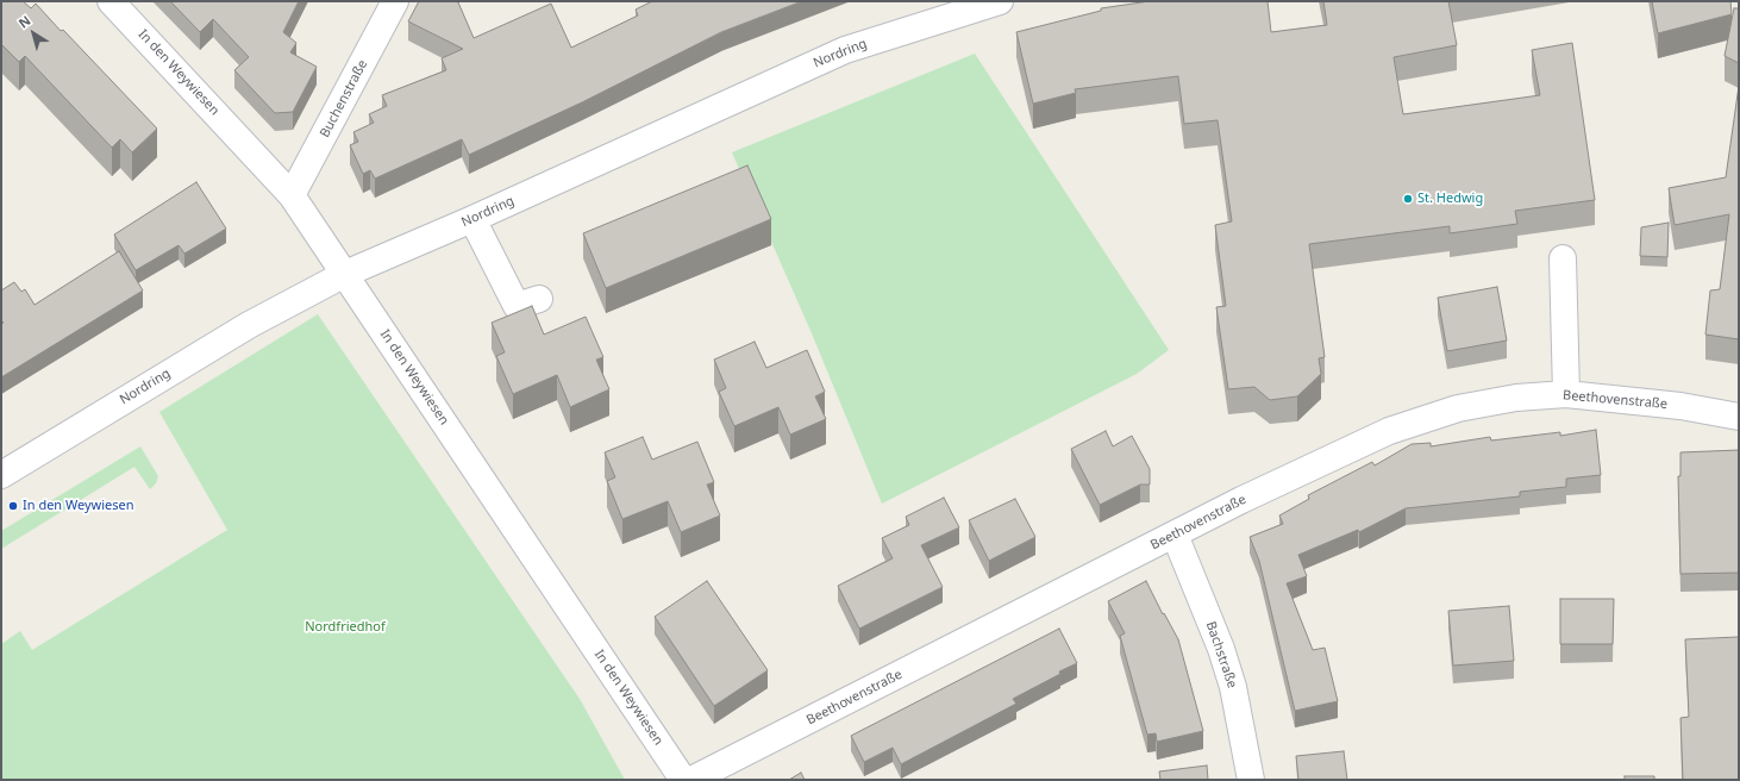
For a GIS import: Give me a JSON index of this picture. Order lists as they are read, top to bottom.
{
  "streets": {
    "street": [
      "Nordring",
      "In den Weywiesen",
      "Buchenstraße",
      "Beethovenstraße",
      "Bachstraße"
    ]
  },
  "crossings": [
    ["Nordring", "In den Weywiesen"],
    ["In den Weywiesen", "Buchenstraße"],
    ["Beethovenstraße", "Bachstraße"]
  ],
  "parks": ["Nordfriedhof"],
  "places": ["St. Hedwig", "In den Weywiesen"],
  "north": "top left"
}
